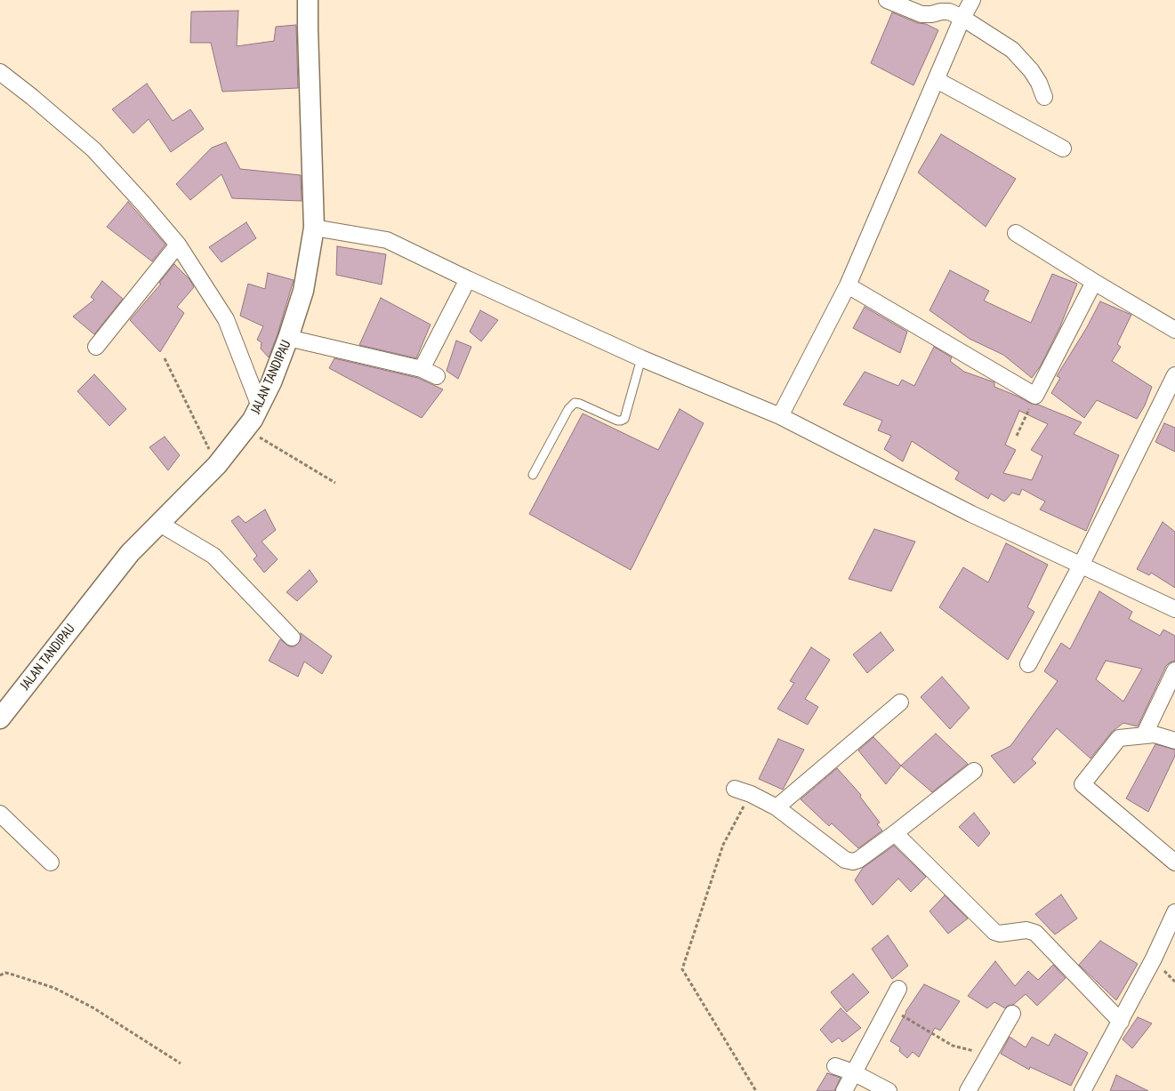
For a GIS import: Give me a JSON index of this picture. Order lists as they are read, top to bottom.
{
  "streets": {
    "street": ["JALAN TANDIPAU"]
  }
}
